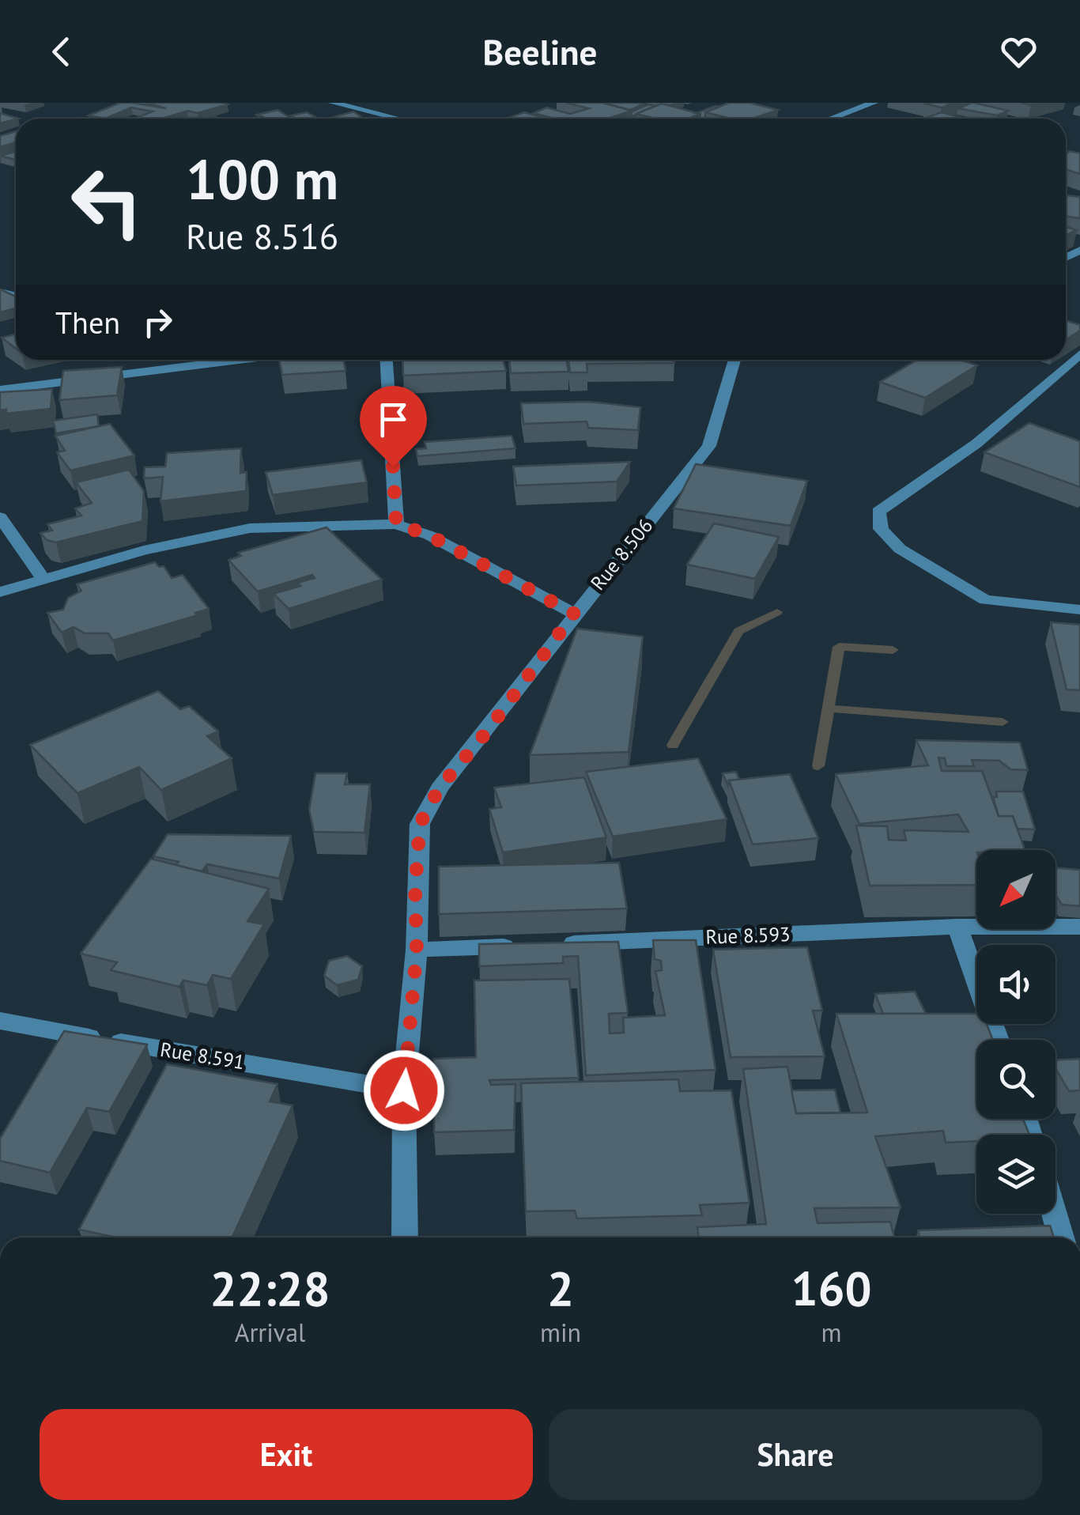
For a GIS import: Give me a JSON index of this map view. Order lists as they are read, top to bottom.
{
  "streets": {
    "street": ["Rue 8.506", "Rue 8.593", "Rue 8.591"]
  },
  "crossings": [
    ["Rue 8.506", "Rue 8.591"]
  ],
  "north": "bottom left",
  "page": {
    "header": "Beeline",
    "turn": ["100 m", "Rue 8.516"],
    "then": "Then",
    "eta": [
      "22:28",
      "Arrival",
      "2",
      "min",
      "160",
      "m"
    ],
    "buttons": ["Exit", "Share"]
  }
}
